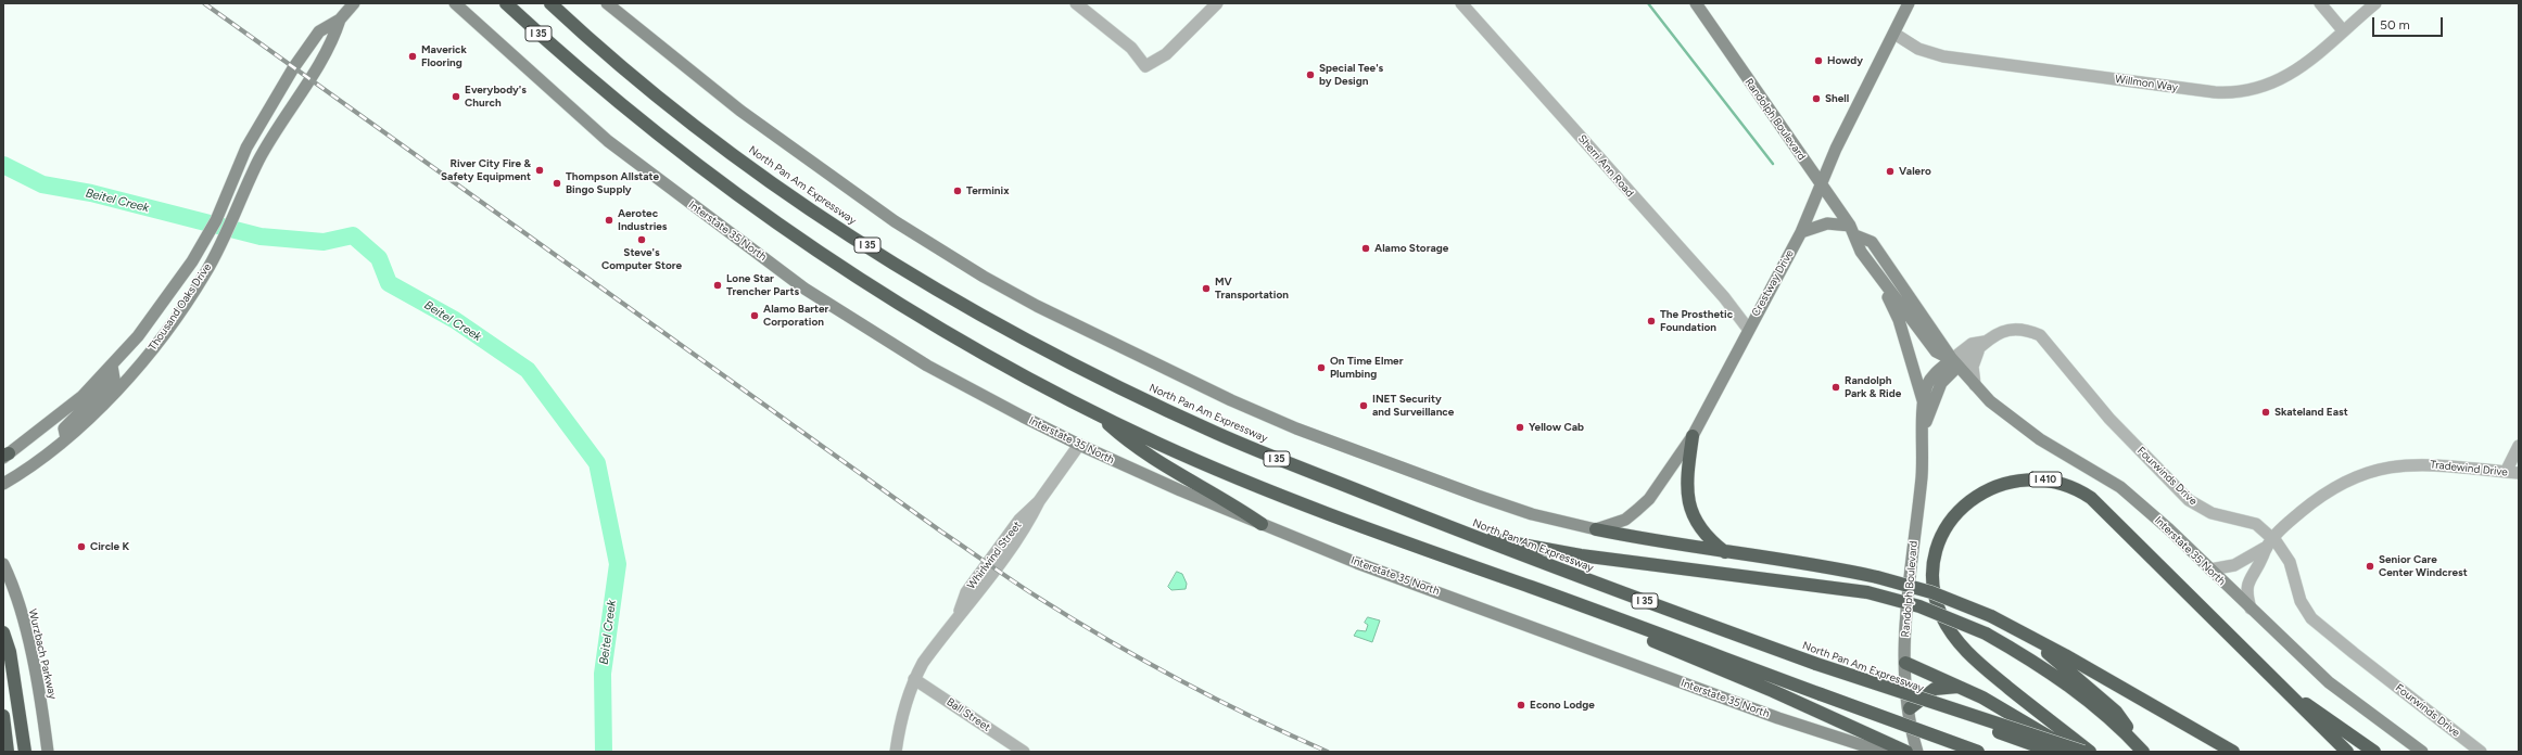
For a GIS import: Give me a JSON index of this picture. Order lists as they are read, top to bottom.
{
  "streets": {
    "highway": ["I 35", "North Pan Am Expressway", "I 410"],
    "main road": [
      "Randolph Boulevard",
      "Interstate 35 North",
      "Crestway Drive",
      "Thousand Oaks Drive",
      "Wurzbach Parkway"
    ],
    "street": [
      "Willmon Way",
      "Sherri Ann Road",
      "Tradewind Drive",
      "Fourwinds Drive",
      "Whirlwind Street",
      "Ball Street"
    ]
  },
  "crossings": [
    ["Willmon Way", "Crestway Drive"],
    ["Randolph Boulevard", "Interstate 35 North"],
    ["Randolph Boulevard", "Crestway Drive"],
    ["Randolph Boulevard", "Fourwinds Drive"],
    ["Sherri Ann Road", "Crestway Drive"],
    ["Interstate 35 North", "Tradewind Drive"],
    ["Interstate 35 North", "Fourwinds Drive"],
    ["Interstate 35 North", "Whirlwind Street"],
    ["Tradewind Drive", "Fourwinds Drive"],
    ["Whirlwind Street", "Ball Street"]
  ],
  "water": ["Beitel Creek"],
  "places": [
    "Maverick Flooring",
    "Howdy",
    "Special Tee's by Design",
    "Everybody's Church",
    "Shell",
    "River City Fire & Safety Equipment",
    "Valero",
    "Thompson Allstate Bingo Supply",
    "Terminix",
    "Aerotec Industries",
    "Steve's Computer Store",
    "Alamo Storage",
    "Lone Star Trencher Parts",
    "MV Transportation",
    "Alamo Barter Corporation",
    "The Prosthetic Foundation",
    "On Time Elmer Plumbing",
    "Randolph Park & Ride",
    "INET Security and Surveillance",
    "Skateland East",
    "Yellow Cab",
    "Circle K",
    "Senior Care Center Windcrest",
    "Econo Lodge"
  ],
  "scale_bar": "50 m"
}
